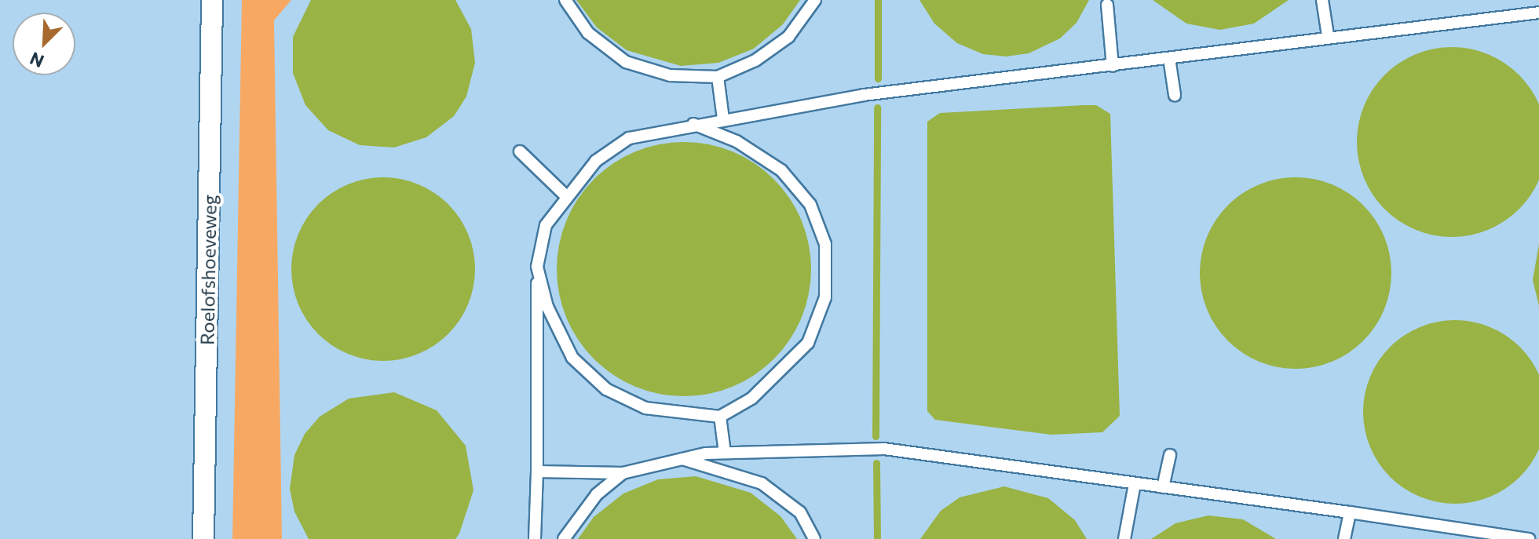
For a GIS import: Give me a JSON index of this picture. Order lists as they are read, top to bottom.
{
  "streets": {
    "street": ["Roelofshoeveweg"]
  },
  "north": "bottom left"
}
